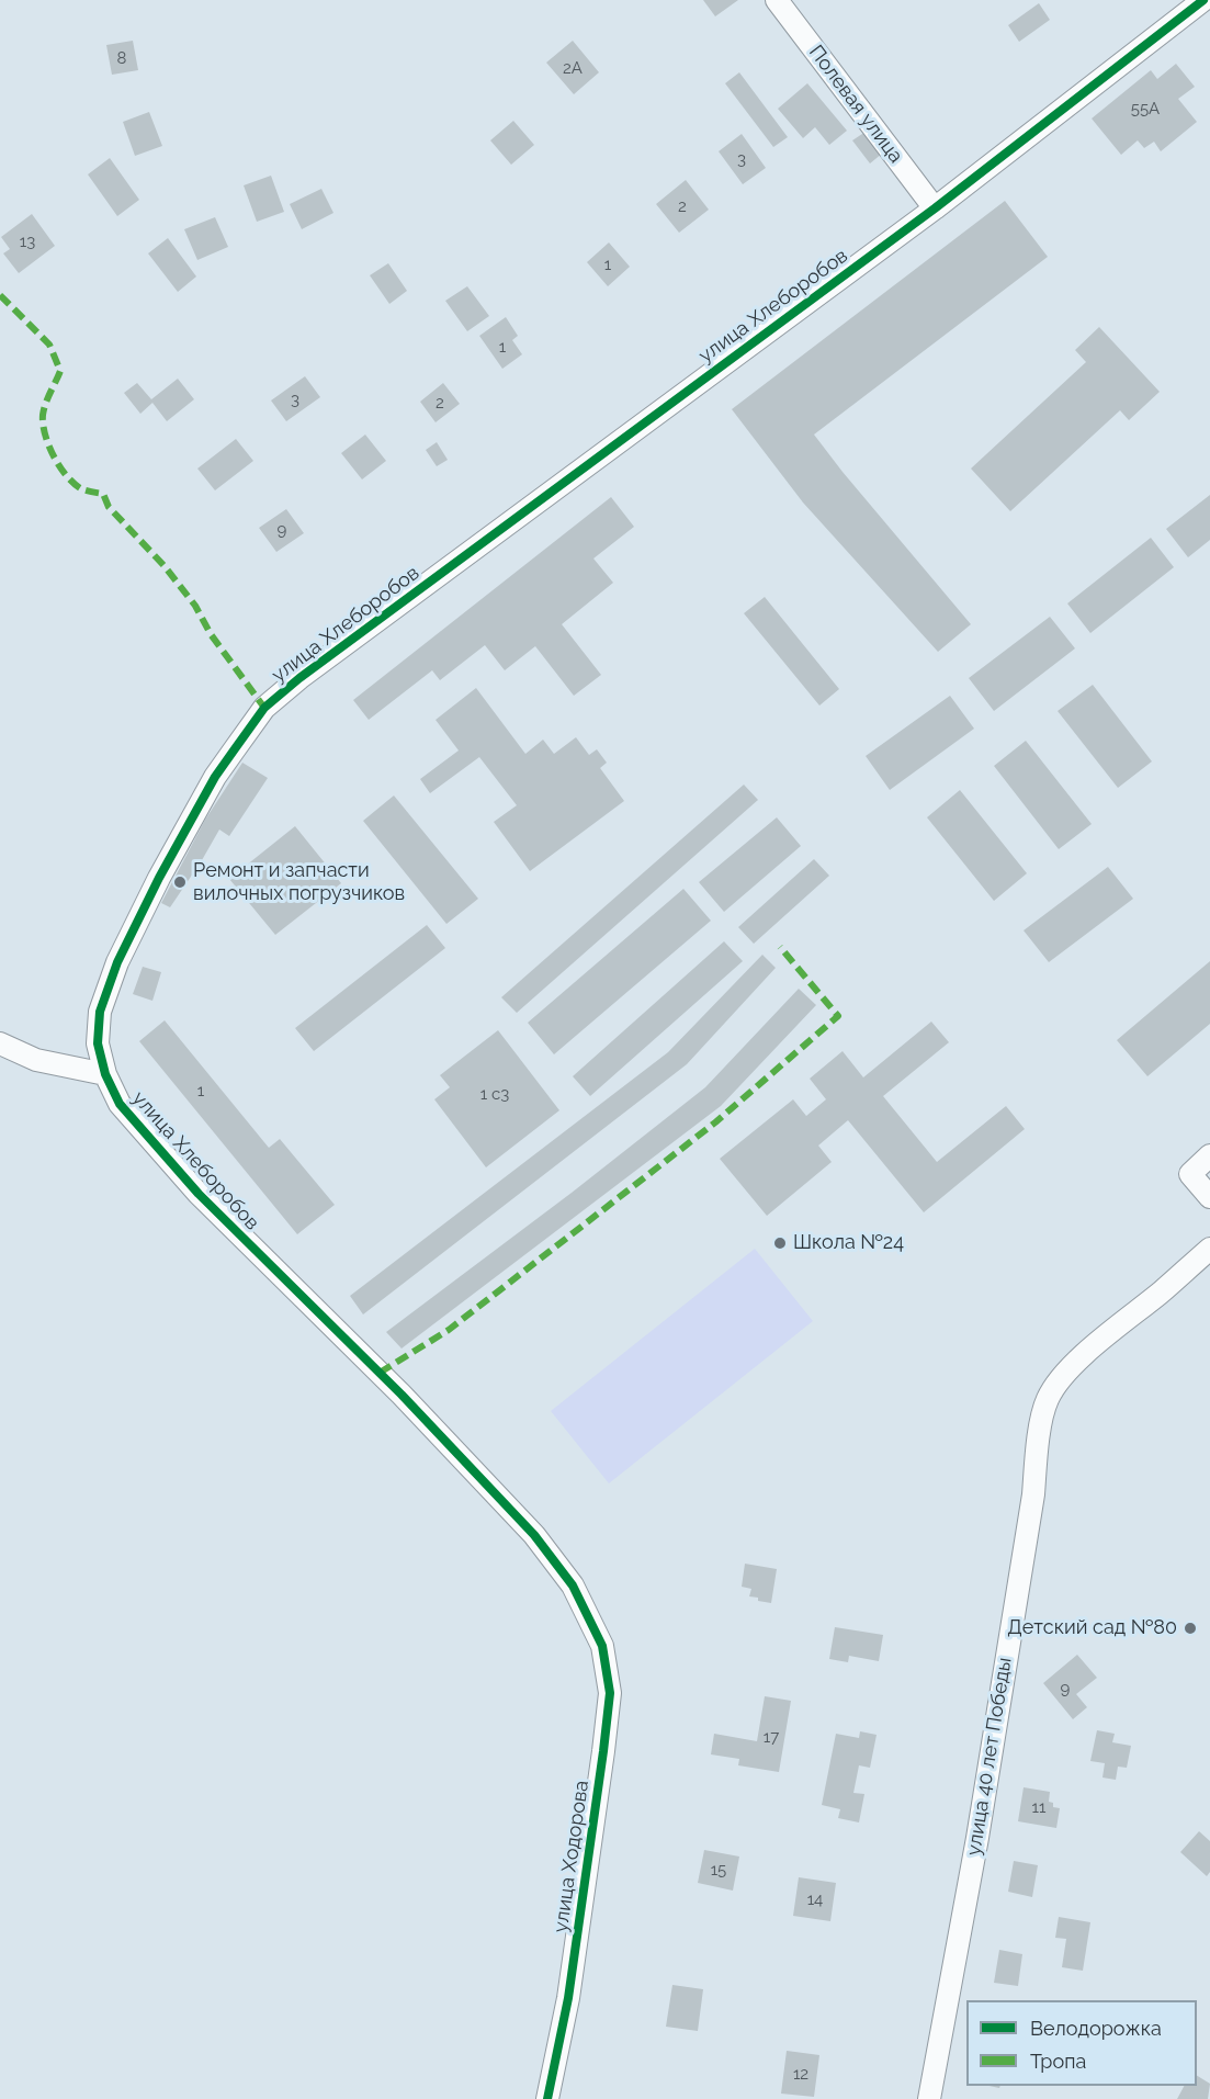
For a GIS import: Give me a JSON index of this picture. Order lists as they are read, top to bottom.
{
  "streets": {
    "street": [
      "Полевая улица",
      "улица Хлеборобов",
      "улица 40 лет Победы",
      "улица Ходорова"
    ]
  },
  "crossings": [
    ["Полевая улица", "улица Хлеборобов"],
    ["улица Хлеборобов", "улица Ходорова"]
  ],
  "places": ["Ремонт и запчасти вилочных погрузчиков", "Школа №24", "Детский сад №80"],
  "house_numbers": [
    "8",
    "2А",
    "55А",
    "3",
    "2",
    "13",
    "1",
    "1",
    "3",
    "2",
    "9",
    "1",
    "1 с3",
    "9",
    "17",
    "11",
    "15",
    "14",
    "12"
  ],
  "legend": ["Велодорожка", "Тропа"]
}
